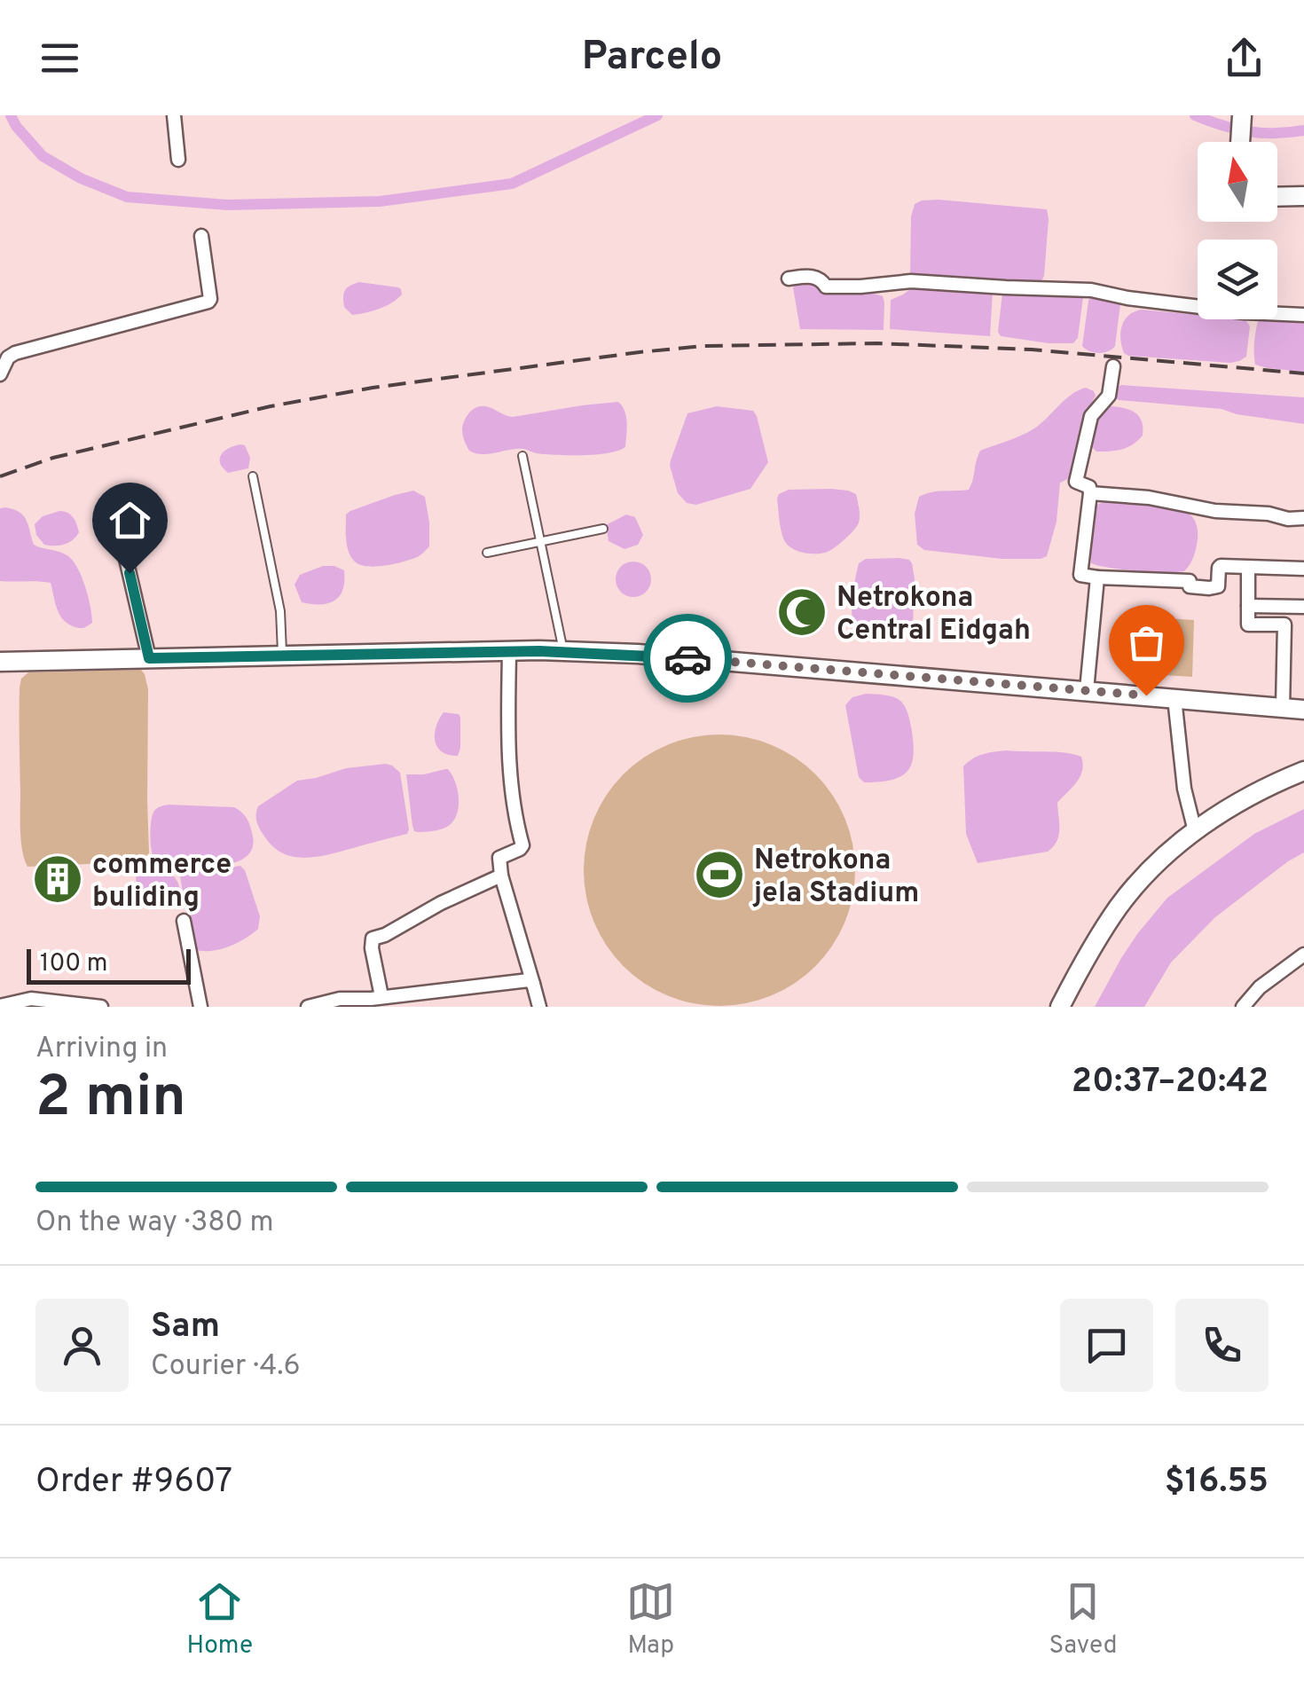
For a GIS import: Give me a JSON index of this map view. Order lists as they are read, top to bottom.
{
  "places": {
    "mosque": ["Netrokona Central Eidgah"],
    "sports": ["Netrokona jela Stadium"],
    "building": ["commerce buliding"]
  },
  "scale_bar": "100 m",
  "north": "top",
  "page": {
    "header": "Parcelo",
    "scale": "100 m",
    "heading": ["2 min", "Arriving in", "20:37–20:42"],
    "panel": [
      "Sam",
      "Courier · 4.6",
      "Order #9607",
      "$16.55"
    ],
    "bar": "On the way · 380 m",
    "tabs": ["Home", "Map", "Saved"]
  }
}
